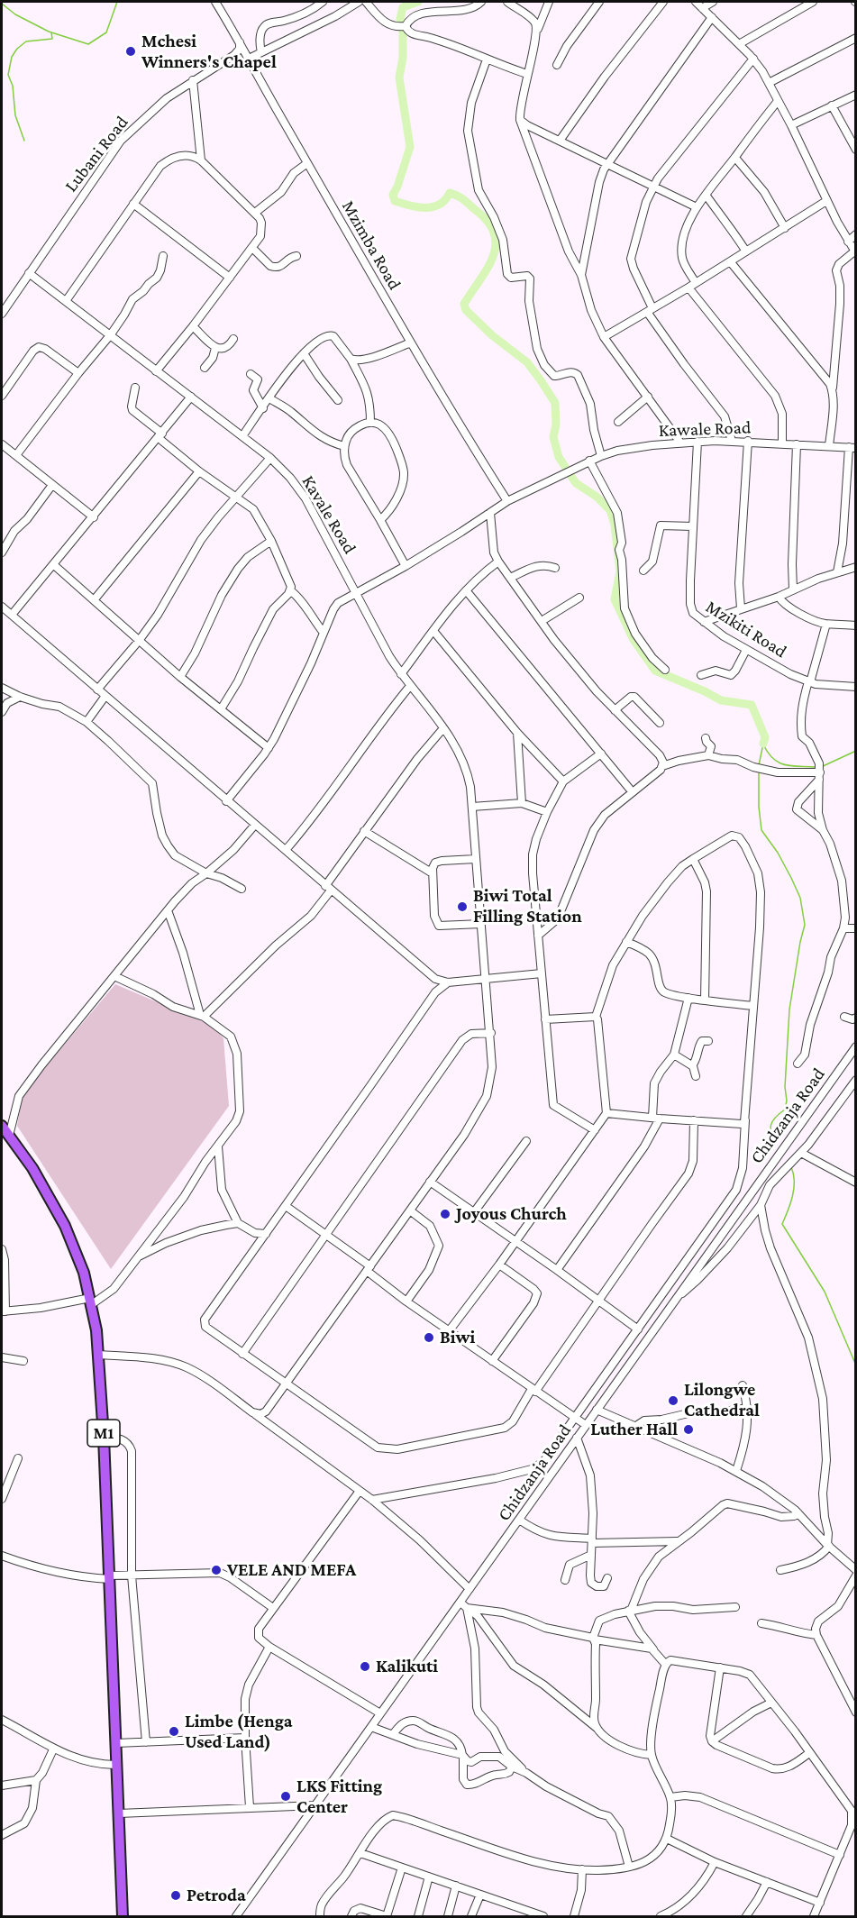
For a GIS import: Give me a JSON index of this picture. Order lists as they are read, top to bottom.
{
  "streets": {
    "highway": ["M1"],
    "street": [
      "Lubani Road",
      "Mzimba Road",
      "Kawale Road",
      "Kavale Road",
      "Mzikiti Road",
      "Chidzanja Road"
    ]
  },
  "crossings": [
    ["Lubani Road", "Mzimba Road"],
    ["Lubani Road", "Kavale Road"],
    ["Mzimba Road", "Kawale Road"],
    ["Kawale Road", "Mzikiti Road"]
  ],
  "places": [
    "Mchesi Winners's Chapel",
    "Biwi Total Filling Station",
    "Joyous Church",
    "Biwi",
    "Lilongwe Cathedral",
    "Luther Hall",
    "VELE AND MEFA",
    "Kalikuti",
    "Limbe (Henga Used Land)",
    "LKS Fitting Center",
    "Petroda"
  ]
}
